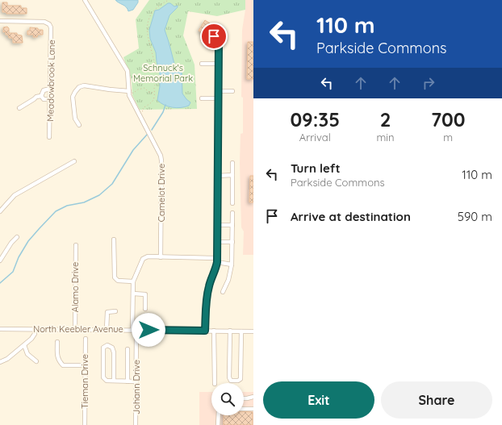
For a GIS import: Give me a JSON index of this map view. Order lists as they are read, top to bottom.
{
  "streets": {
    "street": [
      "Meadowbrook Lane",
      "Camelot Drive",
      "Alamo Drive",
      "North Keebler Avenue",
      "Tieman Drive",
      "Johann Drive"
    ]
  },
  "crossings": [
    ["Alamo Drive", "North Keebler Avenue"],
    ["North Keebler Avenue", "Johann Drive"]
  ],
  "parks": ["Schnuck's Memorial Park"],
  "page": {
    "turn": ["110 m", "Parkside Commons"],
    "eta": [
      "09:35",
      "Arrival",
      "2",
      "min",
      "700",
      "m"
    ],
    "list": [
      {
        "name": "Turn left",
        "note": "Parkside Commons",
        "value": "110 m"
      },
      {
        "name": "Arrive at destination",
        "value": "590 m"
      }
    ],
    "buttons": ["Exit", "Share"]
  }
}
